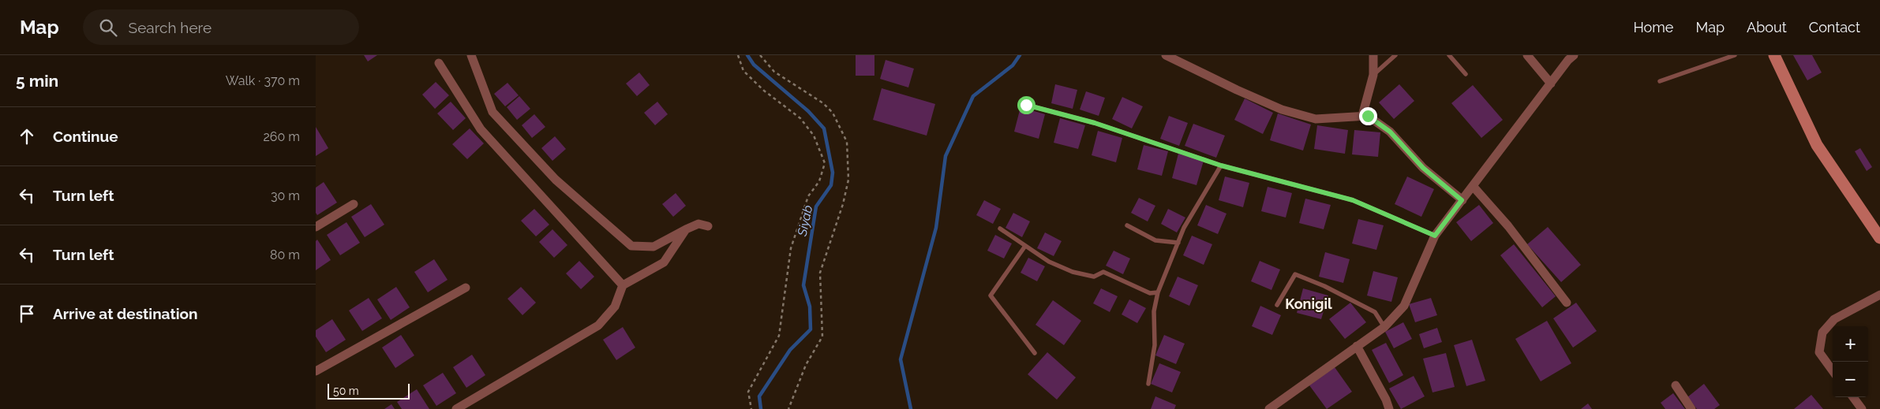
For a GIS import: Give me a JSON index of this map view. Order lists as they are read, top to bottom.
{
  "districts": ["Konigil"],
  "water": ["Siyab"],
  "scale_bar": "50 m",
  "page": {
    "header": "Map",
    "search": "Search here",
    "nav": [
      "Home",
      "Map",
      "About",
      "Contact"
    ],
    "heading": ["5 min", "Walk · 370 m"],
    "list": [
      ["Continue", "260 m"],
      ["Turn left", "30 m"],
      ["Turn left", "80 m"],
      "Arrive at destination"
    ],
    "map_buttons": ["+", "−"],
    "scale": "50 m"
  }
}
